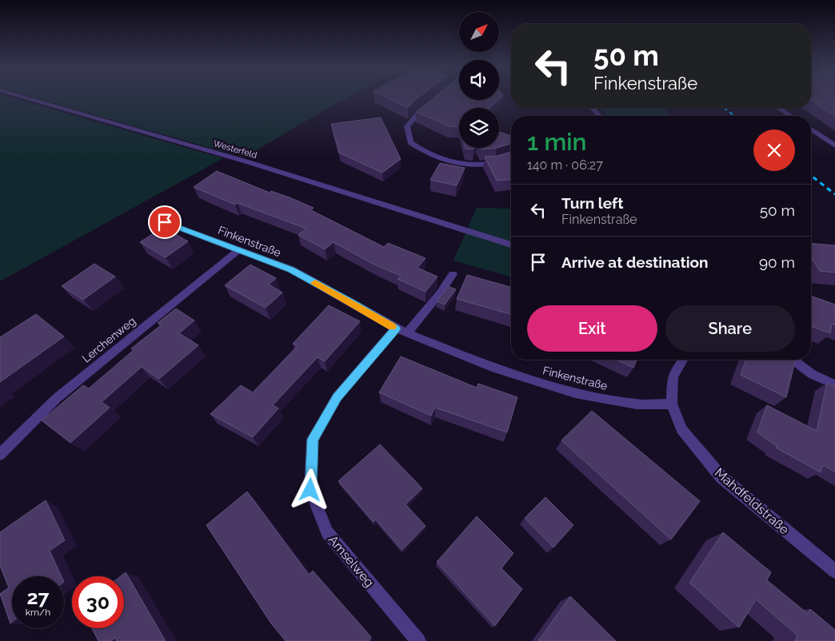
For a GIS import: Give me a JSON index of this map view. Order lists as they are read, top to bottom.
{
  "streets": {
    "street": [
      "Westerfeld",
      "Finkenstraße",
      "Lerchenweg",
      "Mahdfeldstraße",
      "Amselweg"
    ]
  },
  "crossings": [
    ["Finkenstraße", "Lerchenweg"],
    ["Finkenstraße", "Mahdfeldstraße"],
    ["Finkenstraße", "Amselweg"]
  ],
  "north": "top right",
  "page": {
    "turn": ["50 m", "Finkenstraße"],
    "heading": ["1 min", "140 m · 06:27"],
    "list": [
      {
        "name": "Turn left",
        "note": "Finkenstraße",
        "value": "50 m"
      },
      {
        "name": "Arrive at destination",
        "value": "90 m"
      }
    ],
    "buttons": ["Exit", "Share"],
    "speed": "27 km/h",
    "limit": "30"
  }
}
